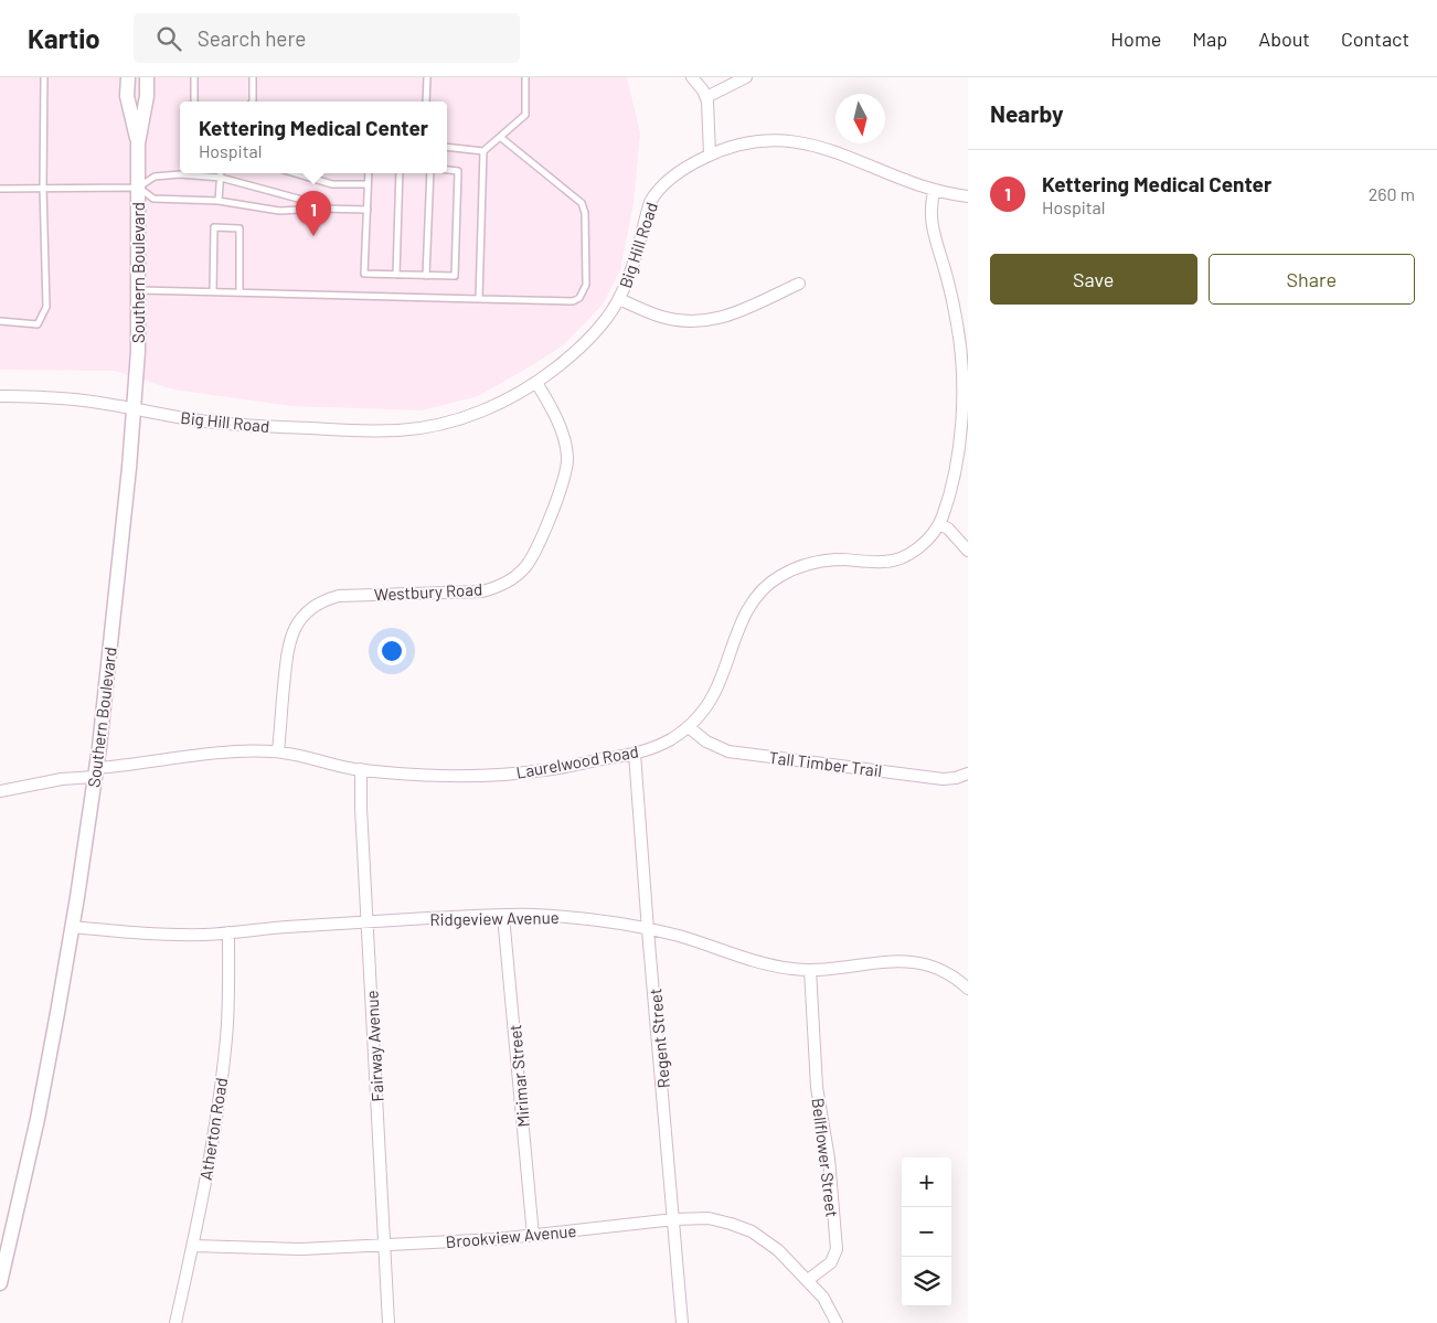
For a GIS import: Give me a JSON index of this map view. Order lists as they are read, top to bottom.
{
  "streets": {
    "street": [
      "Big Hill Road",
      "Southern Boulevard",
      "Westbury Road",
      "Laurelwood Road",
      "Tall Timber Trail",
      "Ridgeview Avenue",
      "Regent Street",
      "Fairway Avenue",
      "Mirimar Street",
      "Atherton Road",
      "Bellflower Street",
      "Brookview Avenue"
    ]
  },
  "crossings": [
    ["Big Hill Road", "Southern Boulevard"],
    ["Big Hill Road", "Westbury Road"],
    ["Big Hill Road", "Laurelwood Road"],
    ["Southern Boulevard", "Laurelwood Road"],
    ["Southern Boulevard", "Ridgeview Avenue"],
    ["Westbury Road", "Laurelwood Road"],
    ["Laurelwood Road", "Tall Timber Trail"],
    ["Laurelwood Road", "Regent Street"],
    ["Laurelwood Road", "Fairway Avenue"],
    ["Ridgeview Avenue", "Regent Street"],
    ["Ridgeview Avenue", "Fairway Avenue"],
    ["Ridgeview Avenue", "Mirimar Street"],
    ["Ridgeview Avenue", "Atherton Road"],
    ["Ridgeview Avenue", "Bellflower Street"],
    ["Regent Street", "Brookview Avenue"],
    ["Fairway Avenue", "Brookview Avenue"],
    ["Mirimar Street", "Brookview Avenue"],
    ["Atherton Road", "Brookview Avenue"],
    ["Bellflower Street", "Brookview Avenue"]
  ],
  "north": "bottom",
  "page": {
    "header": "Kartio",
    "search": "Search here",
    "nav": [
      "Home",
      "Map",
      "About",
      "Contact"
    ],
    "heading": "Nearby",
    "popup": ["Kettering Medical Center", "Hospital"],
    "list": [
      {
        "mark": "1",
        "name": "Kettering Medical Center",
        "note": "Hospital",
        "value": "260 m"
      }
    ],
    "pins": "1",
    "buttons": ["Save", "Share"],
    "map_buttons": ["+", "−"]
  }
}
